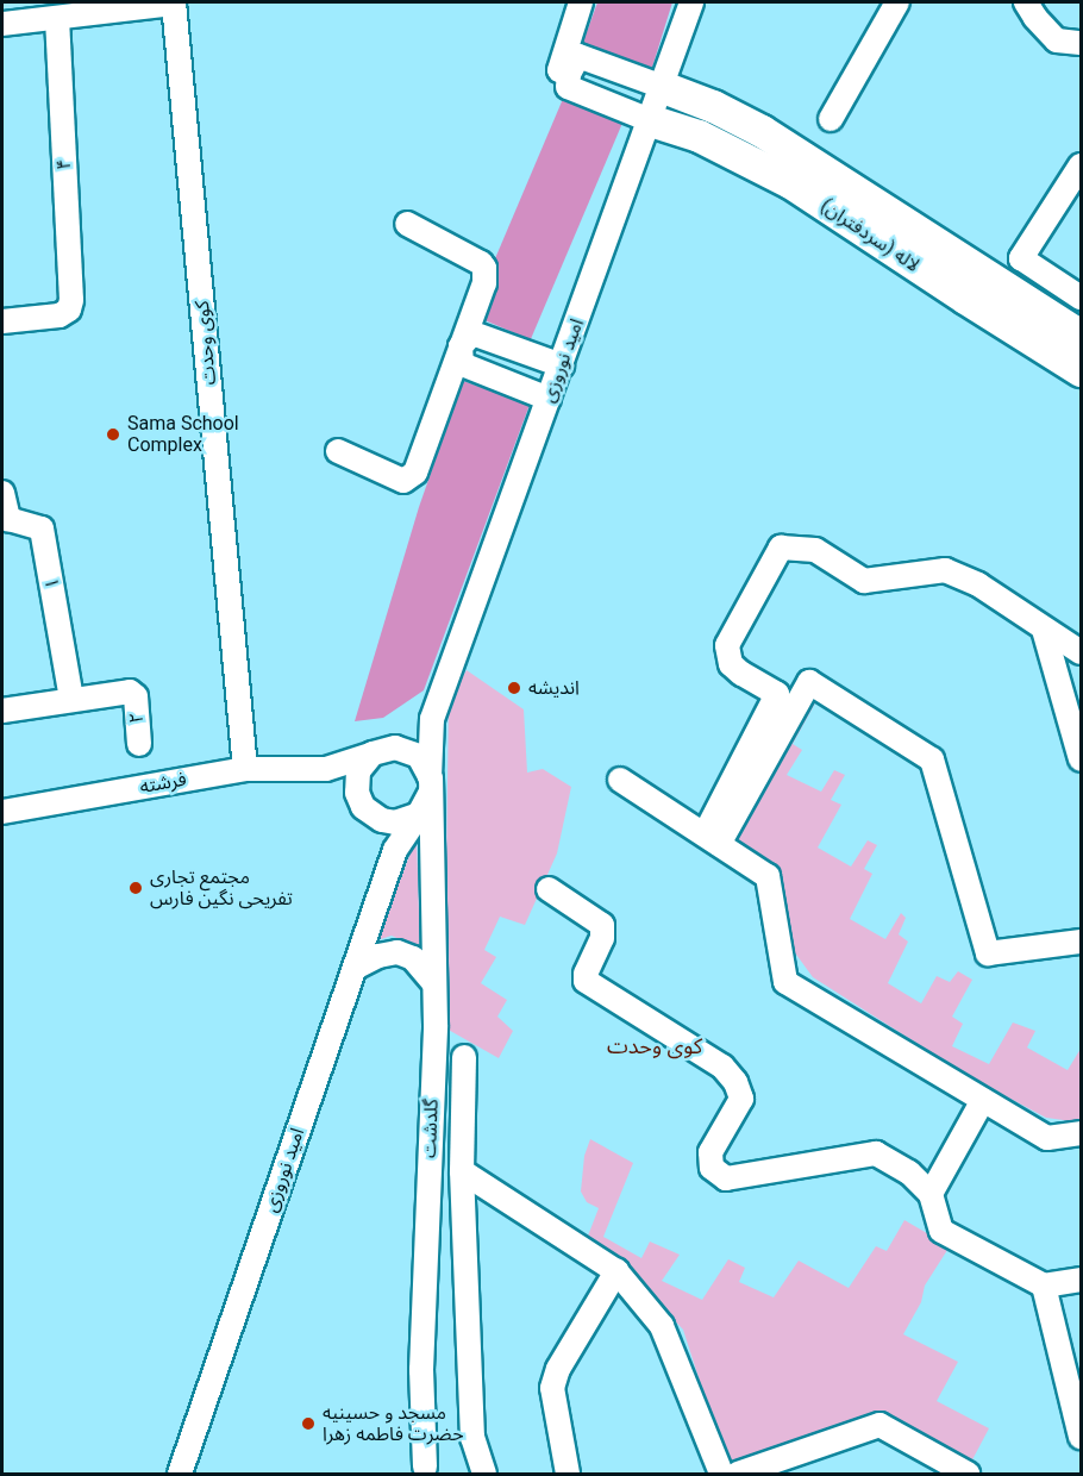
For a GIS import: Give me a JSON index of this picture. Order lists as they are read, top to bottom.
{
  "streets": {
    "street": [
      "۴",
      "لاله (سردفتران)",
      "کوی وحدت",
      "امید نوروزی",
      "۱",
      "۲",
      "فرشته",
      "گلدشت"
    ]
  },
  "crossings": [
    ["لاله (سردفتران)", "امید نوروزی"],
    ["کوی وحدت", "فرشته"],
    ["امید نوروزی", "فرشته"],
    ["امید نوروزی", "گلدشت"],
    ["۱", "۲"],
    ["فرشته", "گلدشت"]
  ],
  "districts": ["کوی وحدت"],
  "places": [
    "Sama School Complex",
    "اندیشه",
    "مجتمع تجاری تفریحی نگین فارس",
    "مسجد و حسینیه حضرت فاطمه زهرا"
  ]
}
